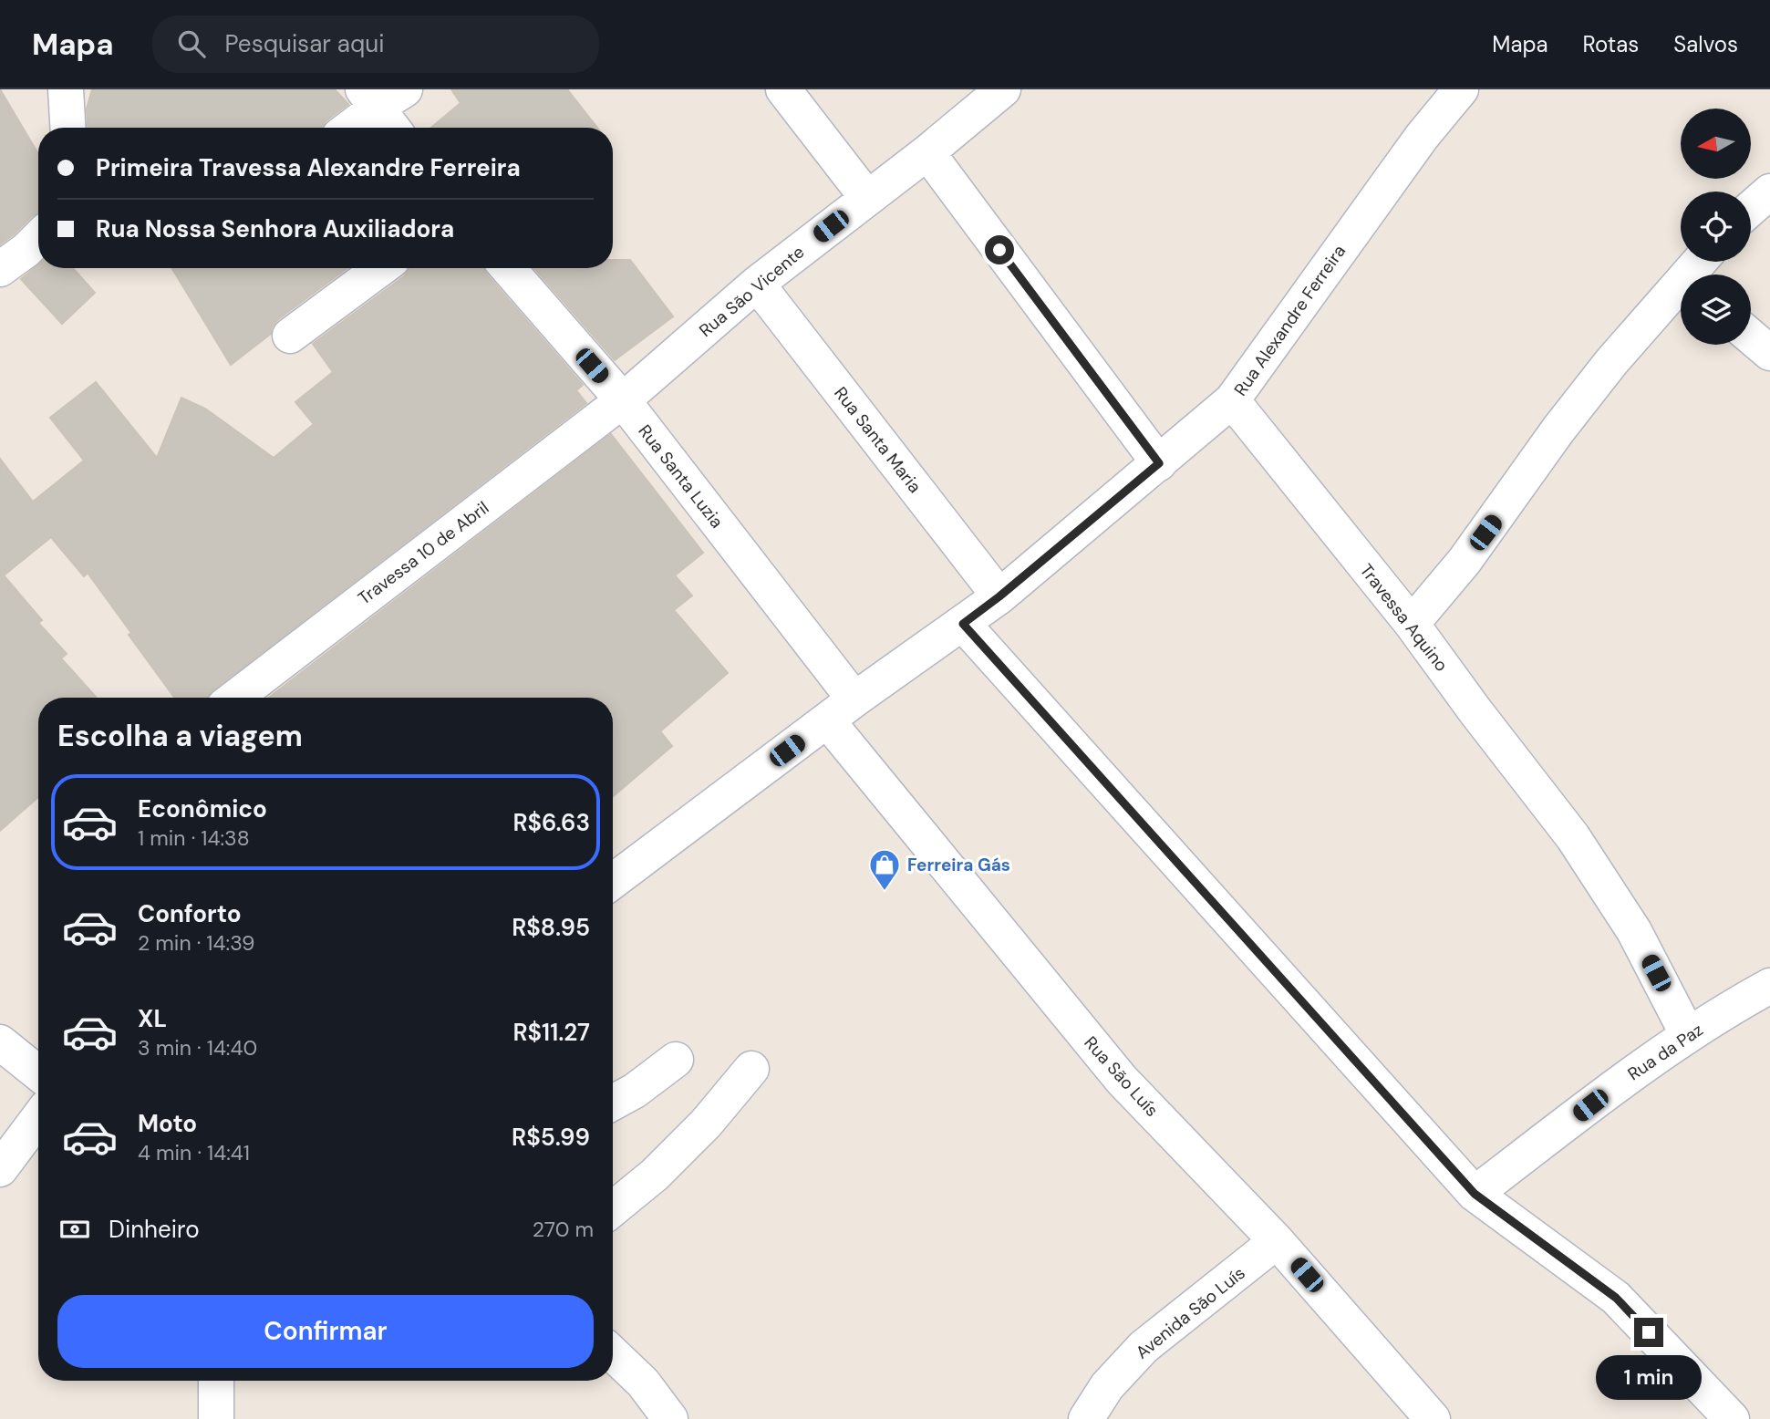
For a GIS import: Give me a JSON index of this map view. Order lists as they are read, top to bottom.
{
  "streets": {
    "street": [
      "Rua São Vicente",
      "Rua Alexandre Ferreira",
      "Rua Santa Maria",
      "Rua Santa Luzia",
      "Travessa 10 de Abril",
      "Travessa Aquino",
      "Rua da Paz",
      "Rua São Luís",
      "Avenida São Luís"
    ]
  },
  "crossings": [
    ["Rua São Vicente", "Rua Santa Maria"],
    ["Rua São Vicente", "Rua Santa Luzia"],
    ["Rua São Vicente", "Travessa 10 de Abril"],
    ["Rua Alexandre Ferreira", "Rua Santa Maria"],
    ["Rua Alexandre Ferreira", "Rua Santa Luzia"],
    ["Rua Alexandre Ferreira", "Travessa Aquino"],
    ["Rua Alexandre Ferreira", "Rua São Luís"],
    ["Rua Santa Luzia", "Travessa 10 de Abril"],
    ["Travessa Aquino", "Rua da Paz"],
    ["Rua São Luís", "Avenida São Luís"]
  ],
  "places": {
    "shop": ["Ferreira Gás"]
  },
  "north": "left",
  "page": {
    "header": "Mapa",
    "search": "Pesquisar aqui",
    "nav": ["Mapa", "Rotas", "Salvos"],
    "banner": ["Primeira Travessa Alexandre Ferreira", "Rua Nossa Senhora Auxiliadora"],
    "heading": "Escolha a viagem",
    "list": [
      {
        "name": "Econômico",
        "note": "1 min · 14:38",
        "value": "R$6.63"
      },
      {
        "name": "Conforto",
        "note": "2 min · 14:39",
        "value": "R$8.95"
      },
      {
        "name": "XL",
        "note": "3 min · 14:40",
        "value": "R$11.27"
      },
      {
        "name": "Moto",
        "note": "4 min · 14:41",
        "value": "R$5.99"
      }
    ],
    "pay": ["Dinheiro", "270 m"],
    "buttons": "Confirmar",
    "bubble": "1 min"
  }
}
